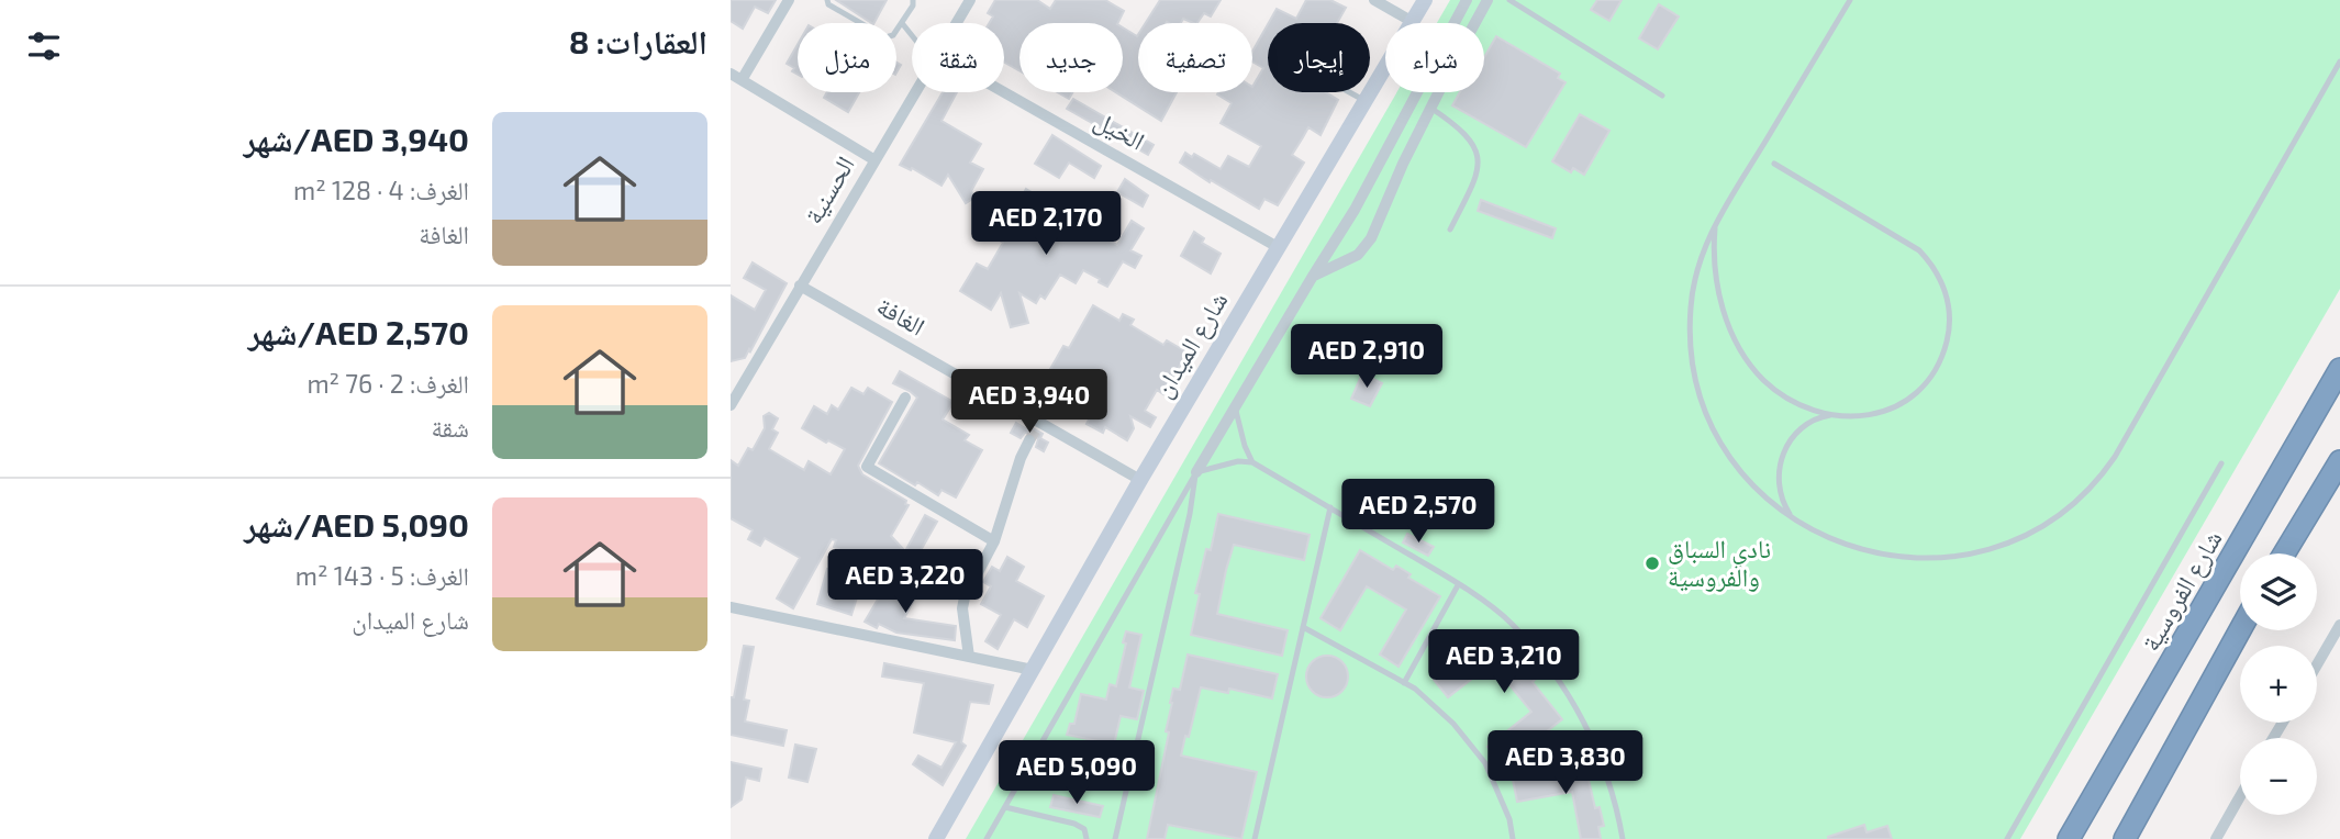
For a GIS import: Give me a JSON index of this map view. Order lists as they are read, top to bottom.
{
  "streets": {
    "highway": ["شارع الفروسية"],
    "street": [
      "الخيل",
      "الحسنية",
      "الغافة",
      "شارع الميدان"
    ]
  },
  "crossings": [
    ["الخيل", "شارع الميدان"],
    ["الحسنية", "الغافة"],
    ["الغافة", "شارع الميدان"]
  ],
  "places": ["نادي السباق والفروسية"],
  "page": {
    "heading": "العقارات: 8",
    "chip": [
      "شراء",
      "إيجار",
      "تصفية",
      "جديد",
      "شقة",
      "منزل"
    ],
    "list": [
      {
        "name": "AED 3,940/شهر",
        "note": "الغرف: 4 · 128 m² · الغافة"
      },
      {
        "name": "AED 2,570/شهر",
        "note": "الغرف: 2 · 76 m² · شقة"
      },
      {
        "name": "AED 5,090/شهر",
        "note": "الغرف: 5 · 143 m² · شارع الميدان"
      }
    ],
    "price": [
      "AED 2,170",
      "AED 2,910",
      "AED 3,940",
      "AED 2,570",
      "AED 3,220",
      "AED 3,210",
      "AED 3,830",
      "AED 5,090"
    ],
    "map_buttons": ["+", "−"]
  }
}
